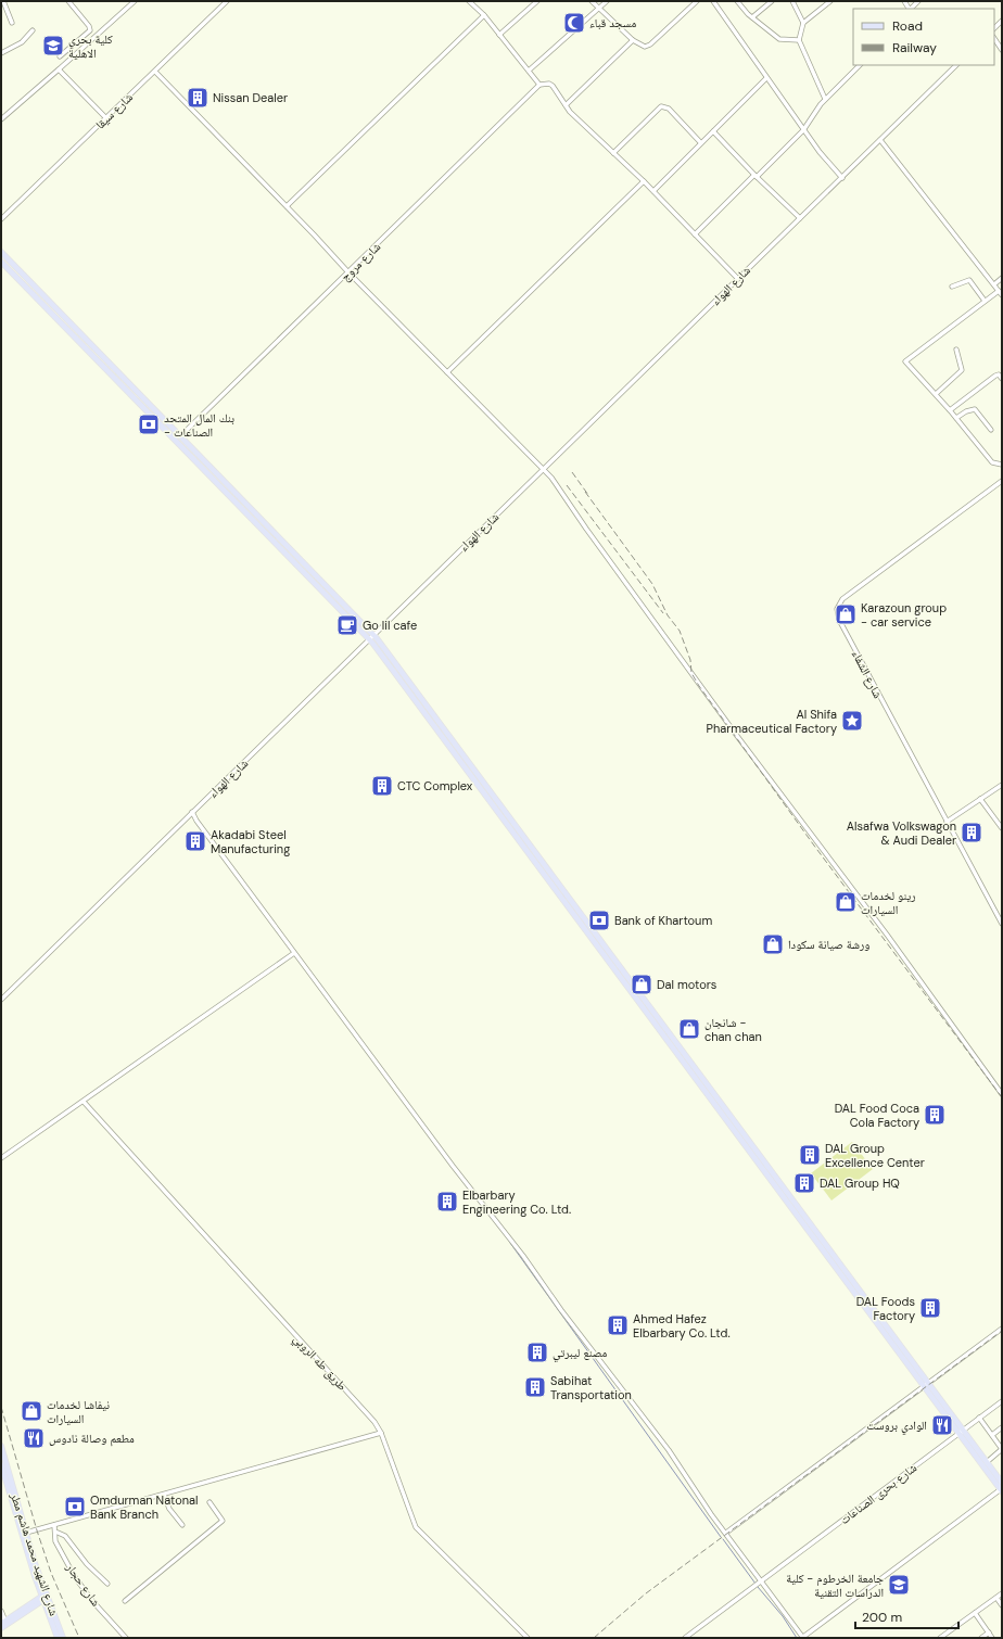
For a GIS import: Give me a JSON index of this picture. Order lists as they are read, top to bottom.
{
  "streets": {
    "main road": ["شارع الشهيد محمد هاشم مطر"],
    "street": [
      "شارع سيقا",
      "شارع مروج",
      "شارع الهواء",
      "شارع الشفاء",
      "طريق طه الروبي",
      "شارع بحرى الصناعات",
      "شارع حجار"
    ]
  },
  "places": {
    "mosque": ["مسجد قباء"],
    "school or university": ["كلية بحري الاهلية", "جامعة الخرطوم - كلية الدراسات التقنية"],
    "building": [
      "Nissan Dealer",
      "CTC Complex",
      "Alsafwa Volkswagon & Audi Dealer",
      "Akadabi Steel Manufacturing",
      "DAL Food Coca Cola Factory",
      "DAL Group Excellence Center",
      "DAL Group HQ",
      "Elbarbary Engineering Co. Ltd.",
      "DAL Foods Factory",
      "Ahmed Hafez Elbarbary Co. Ltd.",
      "مصنع ليبرتي",
      "Sabihat Transportation"
    ],
    "bank": ["بنك المال المتحد - الصناعات", "Bank of Khartoum", "Omdurman Natonal Bank Branch"],
    "shop": [
      "Karazoun group - car service",
      "رينو لخدمات السيارات",
      "ورشة صيانة سكودا",
      "Dal motors",
      "شانجان - chan chan",
      "نيفاشا لخدمات السيارات"
    ],
    "cafe": ["Go lil cafe"],
    "place": ["Al Shifa Pharmaceutical Factory"],
    "restaurant": ["الوادي بروست", "مطعم وصالة نادوس"]
  },
  "legend": ["Road", "Railway"],
  "scale_bar": "200 m"
}
